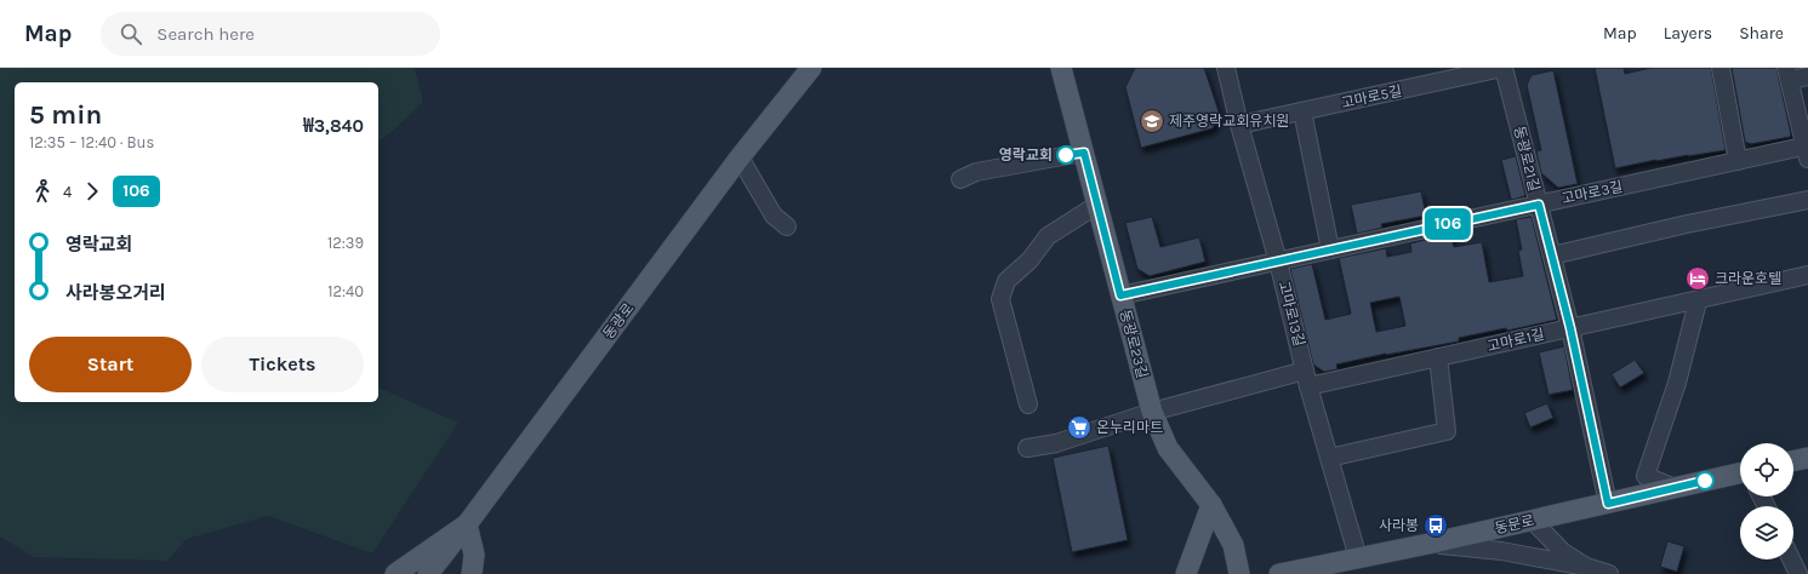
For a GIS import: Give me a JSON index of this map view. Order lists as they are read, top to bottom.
{
  "streets": {
    "main road": ["동광로", "동광로23길", "동문로"],
    "street": [
      "고마로5길",
      "동광로21길",
      "고마로3길",
      "고마로13길",
      "고마로1길"
    ]
  },
  "crossings": [
    ["고마로5길", "동광로21길"],
    ["고마로5길", "고마로13길"],
    ["동광로21길", "고마로3길"],
    ["동광로21길", "고마로1길"],
    ["동광로21길", "동문로"],
    ["고마로3길", "고마로13길"],
    ["고마로3길", "동광로23길"],
    ["고마로13길", "고마로1길"],
    ["고마로13길", "동문로"],
    ["고마로1길", "동광로23길"]
  ],
  "places": {
    "school or university": ["제주영락교회유치원"],
    "other": ["영락교회"],
    "hotel": ["크라운호텔"],
    "supermarket": ["온누리마트"],
    "bus stop": ["사라봉"]
  },
  "lines": ["bus line 106"],
  "page": {
    "header": "Map",
    "search": "Search here",
    "nav": ["Map", "Layers", "Share"],
    "on_map": "106",
    "heading": ["5 min", "12:35 – 12:40 · Bus", "₩3,840"],
    "legs": ["4", "106"],
    "list": [
      {
        "name": "영락교회",
        "value": "12:39"
      },
      {
        "name": "사라봉오거리",
        "value": "12:40"
      }
    ],
    "buttons": ["Start", "Tickets"]
  }
}
